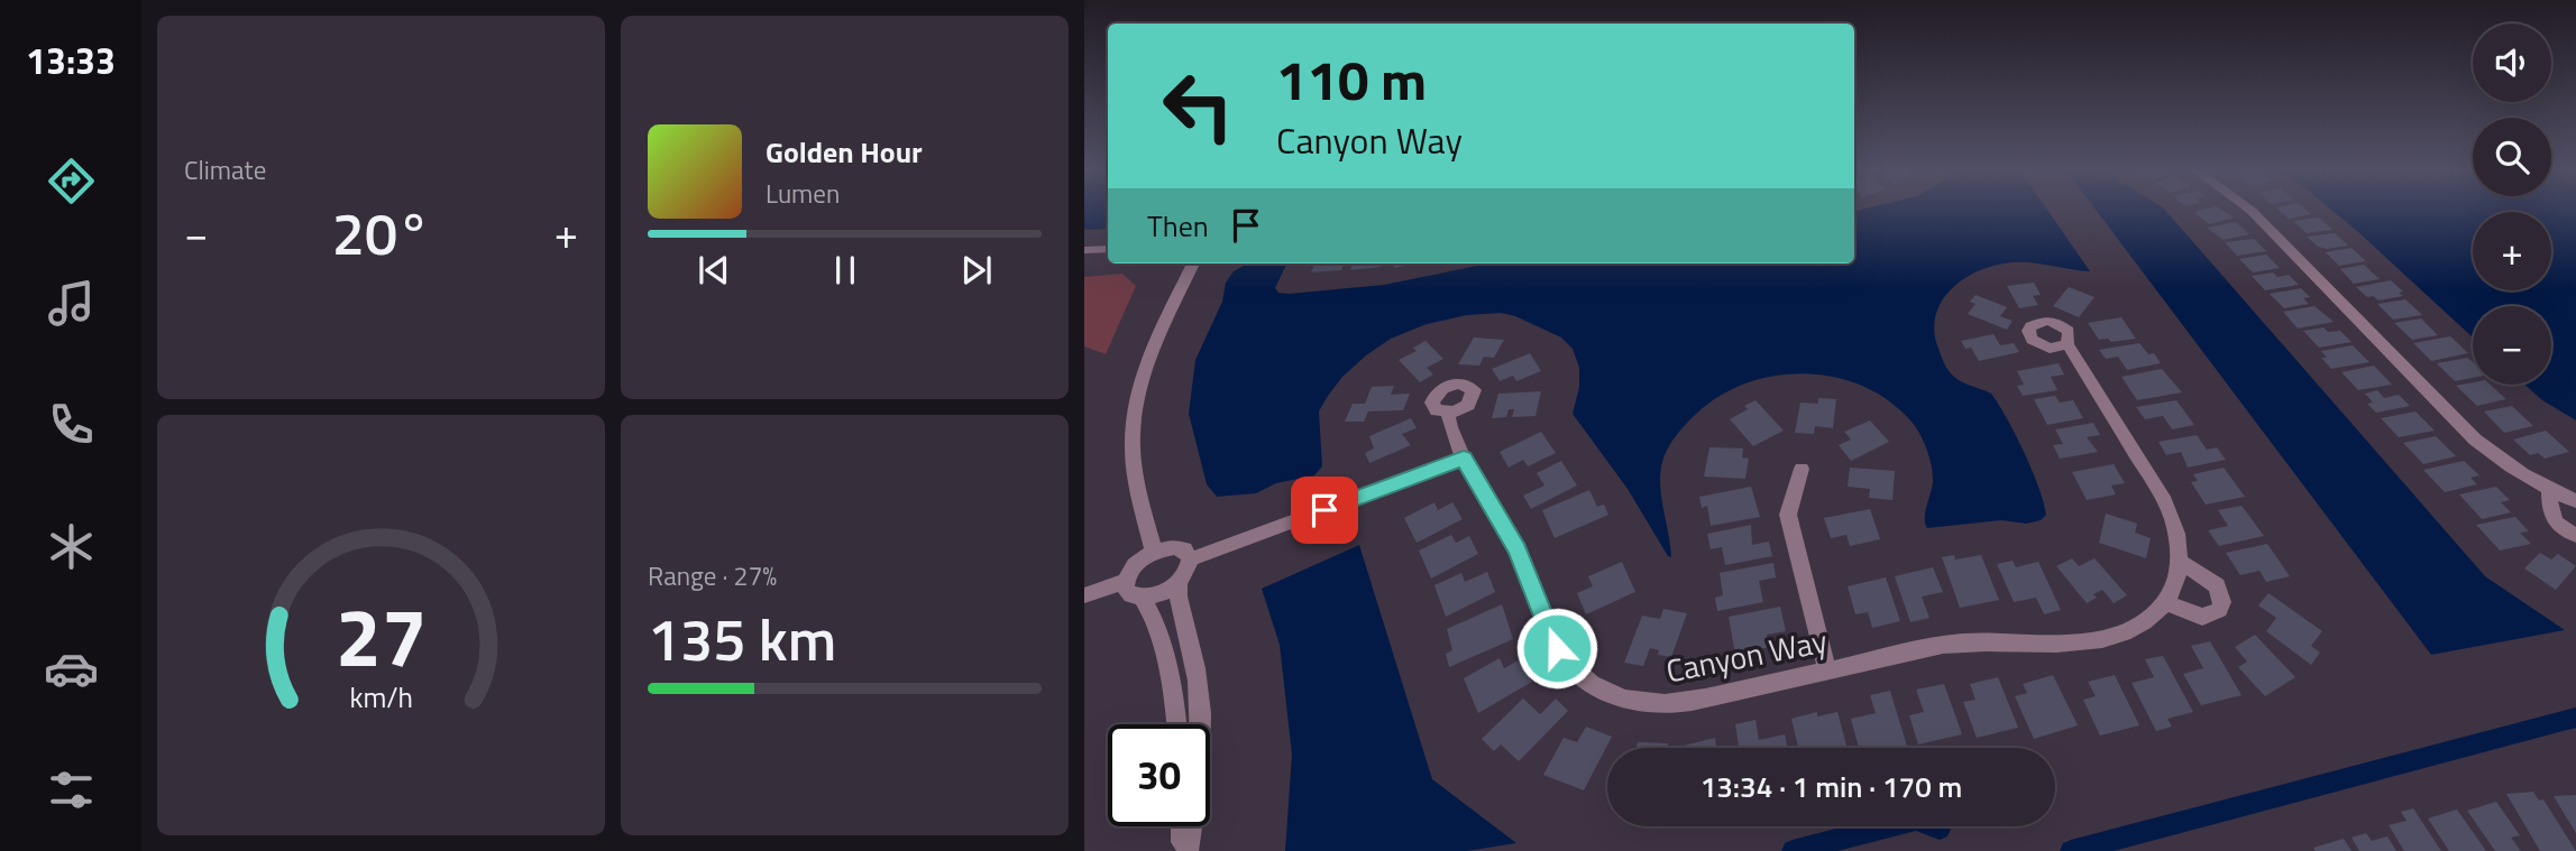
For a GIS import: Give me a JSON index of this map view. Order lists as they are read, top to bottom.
{
  "streets": {
    "street": ["Canyon Way"]
  },
  "page": {
    "tabs": "13:33",
    "tile": [
      "Climate",
      ["Range · 27%", "135 km"]
    ],
    "map_buttons": ["+", "−"],
    "turn": ["110 m", "Canyon Way"],
    "song": ["Golden Hour", "Lumen"],
    "then": "Then",
    "heat": ["−", "20°", "+"],
    "limit": "30",
    "trip": "13:34 · 1 min · 170 m",
    "gauge": ["27", "km/h"]
  }
}
